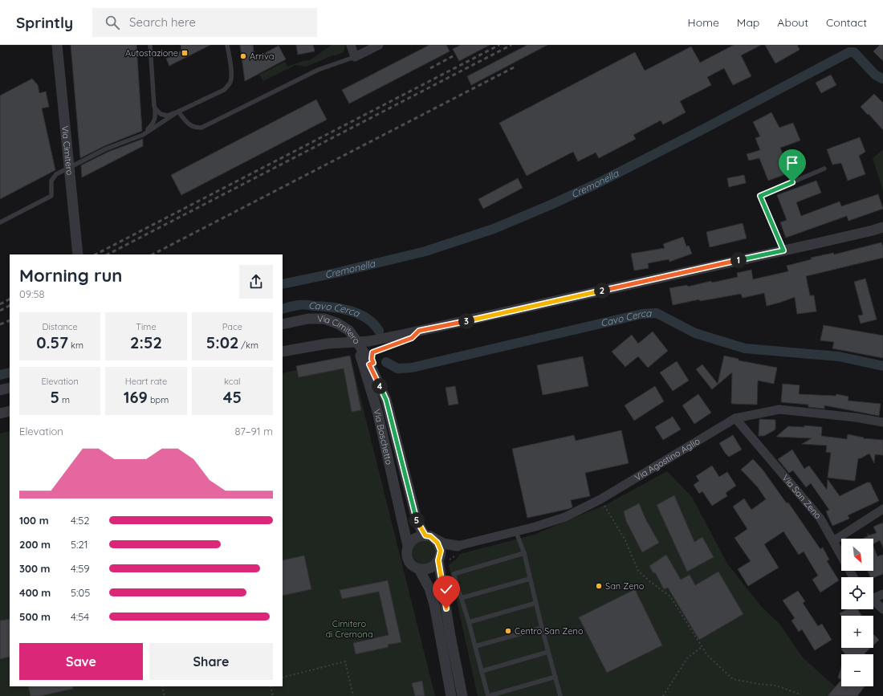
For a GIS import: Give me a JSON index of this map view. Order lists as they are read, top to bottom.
{
  "streets": {
    "street": [
      "Via Cimitero",
      "Via Boschetto",
      "Via Agostino Aglio",
      "Via San Zeno"
    ]
  },
  "crossings": [
    ["Via Cimitero", "Via Boschetto"],
    ["Via Boschetto", "Via Agostino Aglio"],
    ["Via Agostino Aglio", "Via San Zeno"]
  ],
  "water": ["Cremonella", "Cavo Cerca"],
  "parks": ["Cimitero di Cremona"],
  "places": {
    "transit": ["Autostazione"],
    "other": ["Arriva", "San Zeno", "Centro San Zeno"]
  },
  "north": "bottom right",
  "page": {
    "header": "Sprintly",
    "search": "Search here",
    "nav": [
      "Home",
      "Map",
      "About",
      "Contact"
    ],
    "pins": [
      "1",
      "2",
      "3",
      "4",
      "5"
    ],
    "heading": ["Morning run", "09:58"],
    "stats": [
      ["Distance", "0.57 km"],
      ["Time", "2:52"],
      ["Pace", "5:02 /km"],
      ["Elevation", "5 m"],
      ["Heart rate", "169 bpm"],
      ["kcal", "45"]
    ],
    "chart": ["Elevation", "87–91 m"],
    "list": [
      {
        "name": "100 m",
        "note": "4:52"
      },
      {
        "name": "200 m",
        "note": "5:21"
      },
      {
        "name": "300 m",
        "note": "4:59"
      },
      {
        "name": "400 m",
        "note": "5:05"
      },
      {
        "name": "500 m",
        "note": "4:54"
      }
    ],
    "map_buttons": ["+", "−"],
    "buttons": ["Save", "Share"]
  }
}
